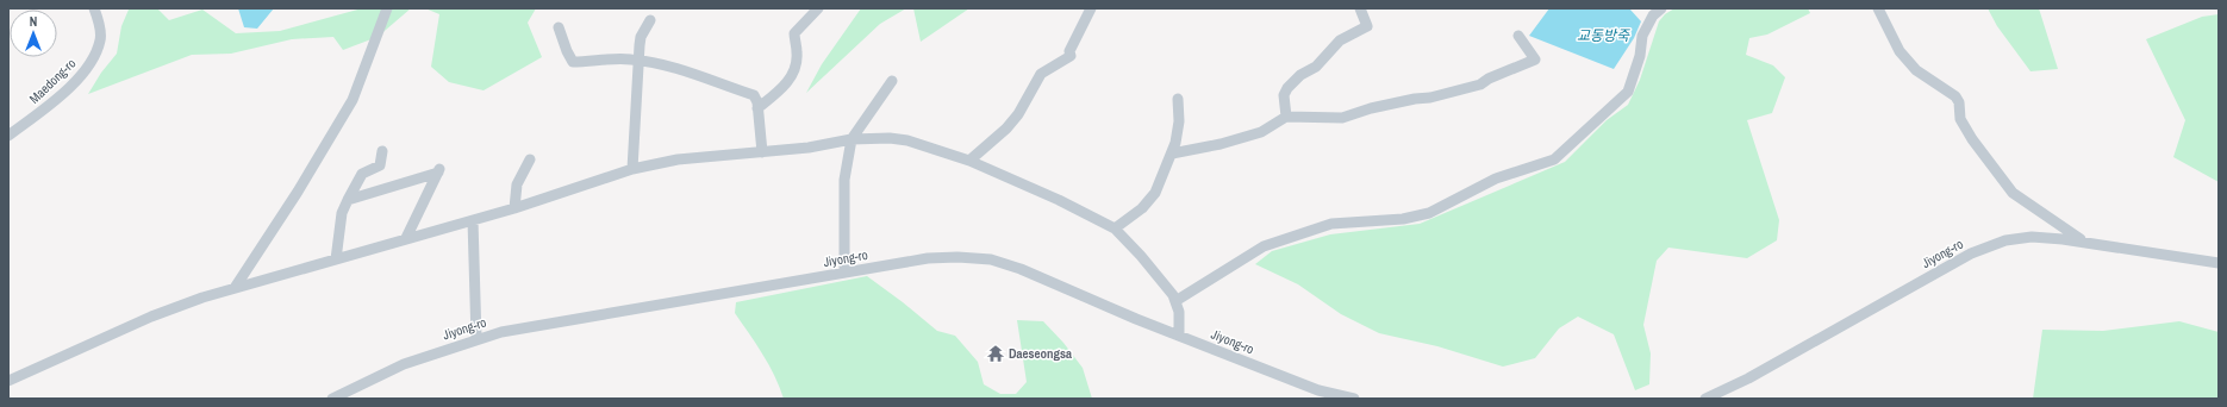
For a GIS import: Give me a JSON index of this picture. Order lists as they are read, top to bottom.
{
  "streets": {
    "street": ["Maedong-ro", "Jiyong-ro"]
  },
  "water": ["교동방죽"],
  "places": {
    "temple": ["Daeseongsa"]
  },
  "north": "top"
}
